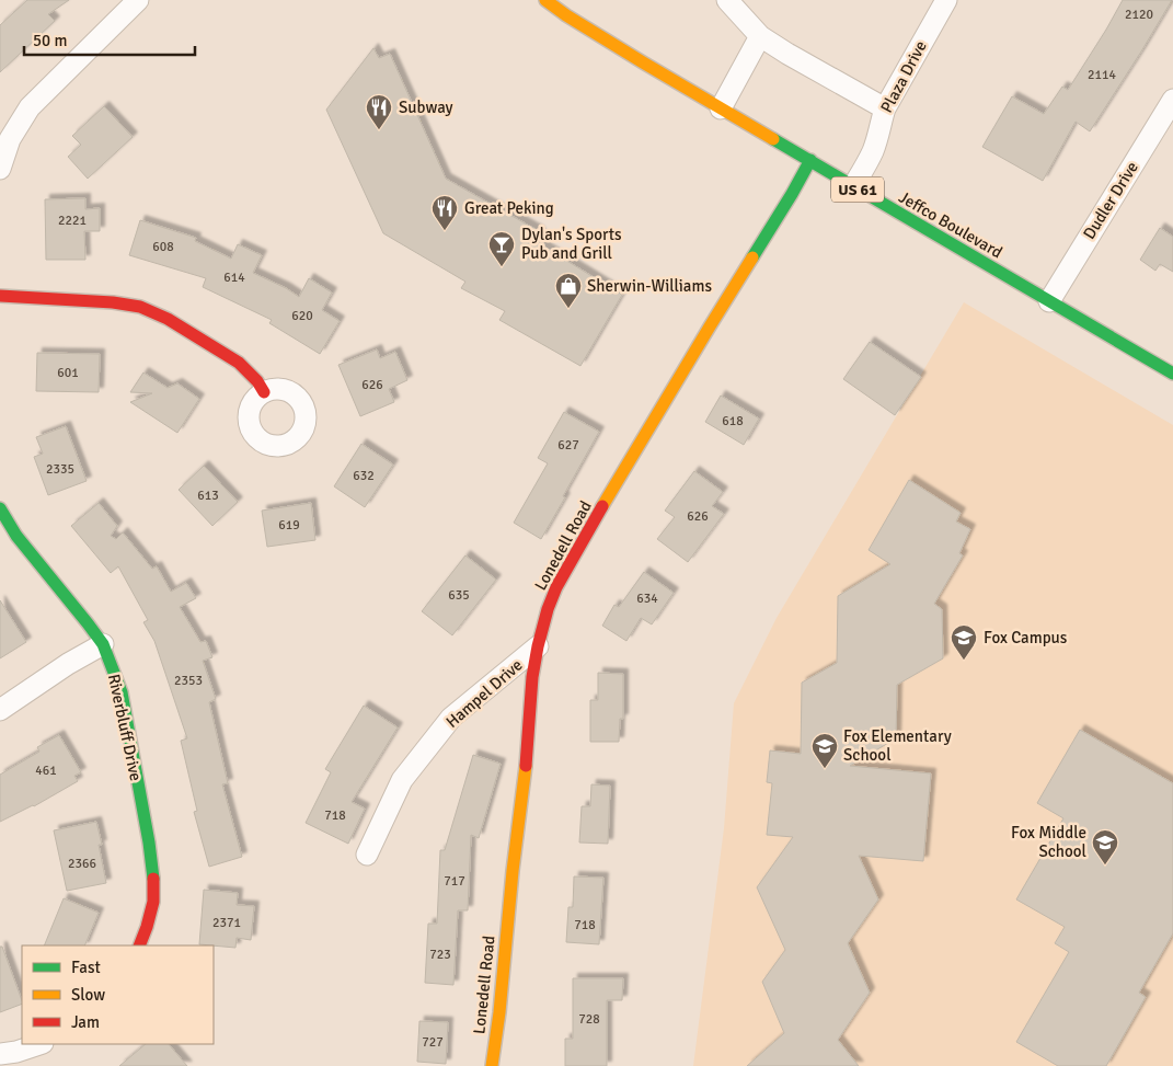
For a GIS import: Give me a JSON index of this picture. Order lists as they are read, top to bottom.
{
  "streets": {
    "street": [
      "Plaza Drive",
      "US 61",
      "Dudler Drive",
      "Jeffco Boulevard",
      "Lonedell Road",
      "Hampel Drive",
      "Riverbluff Drive"
    ]
  },
  "crossings": [
    ["Plaza Drive", "Jeffco Boulevard"],
    ["Dudler Drive", "Jeffco Boulevard"],
    ["Jeffco Boulevard", "Lonedell Road"],
    ["Lonedell Road", "Hampel Drive"]
  ],
  "places": {
    "restaurant": ["Subway", "Great Peking"],
    "bar": ["Dylan's Sports Pub and Grill"],
    "shop": ["Sherwin-Williams"],
    "school or university": ["Fox Campus", "Fox Elementary School", "Fox Middle School"]
  },
  "house_numbers": [
    "2120",
    "2114",
    "2221",
    "608",
    "614",
    "620",
    "601",
    "626",
    "618",
    "627",
    "2335",
    "632",
    "613",
    "626",
    "619",
    "635",
    "634",
    "2353",
    "461",
    "718",
    "2366",
    "717",
    "2371",
    "718",
    "723",
    "728",
    "727"
  ],
  "legend": ["Fast", "Slow", "Jam"],
  "scale_bar": "50 m"
}
